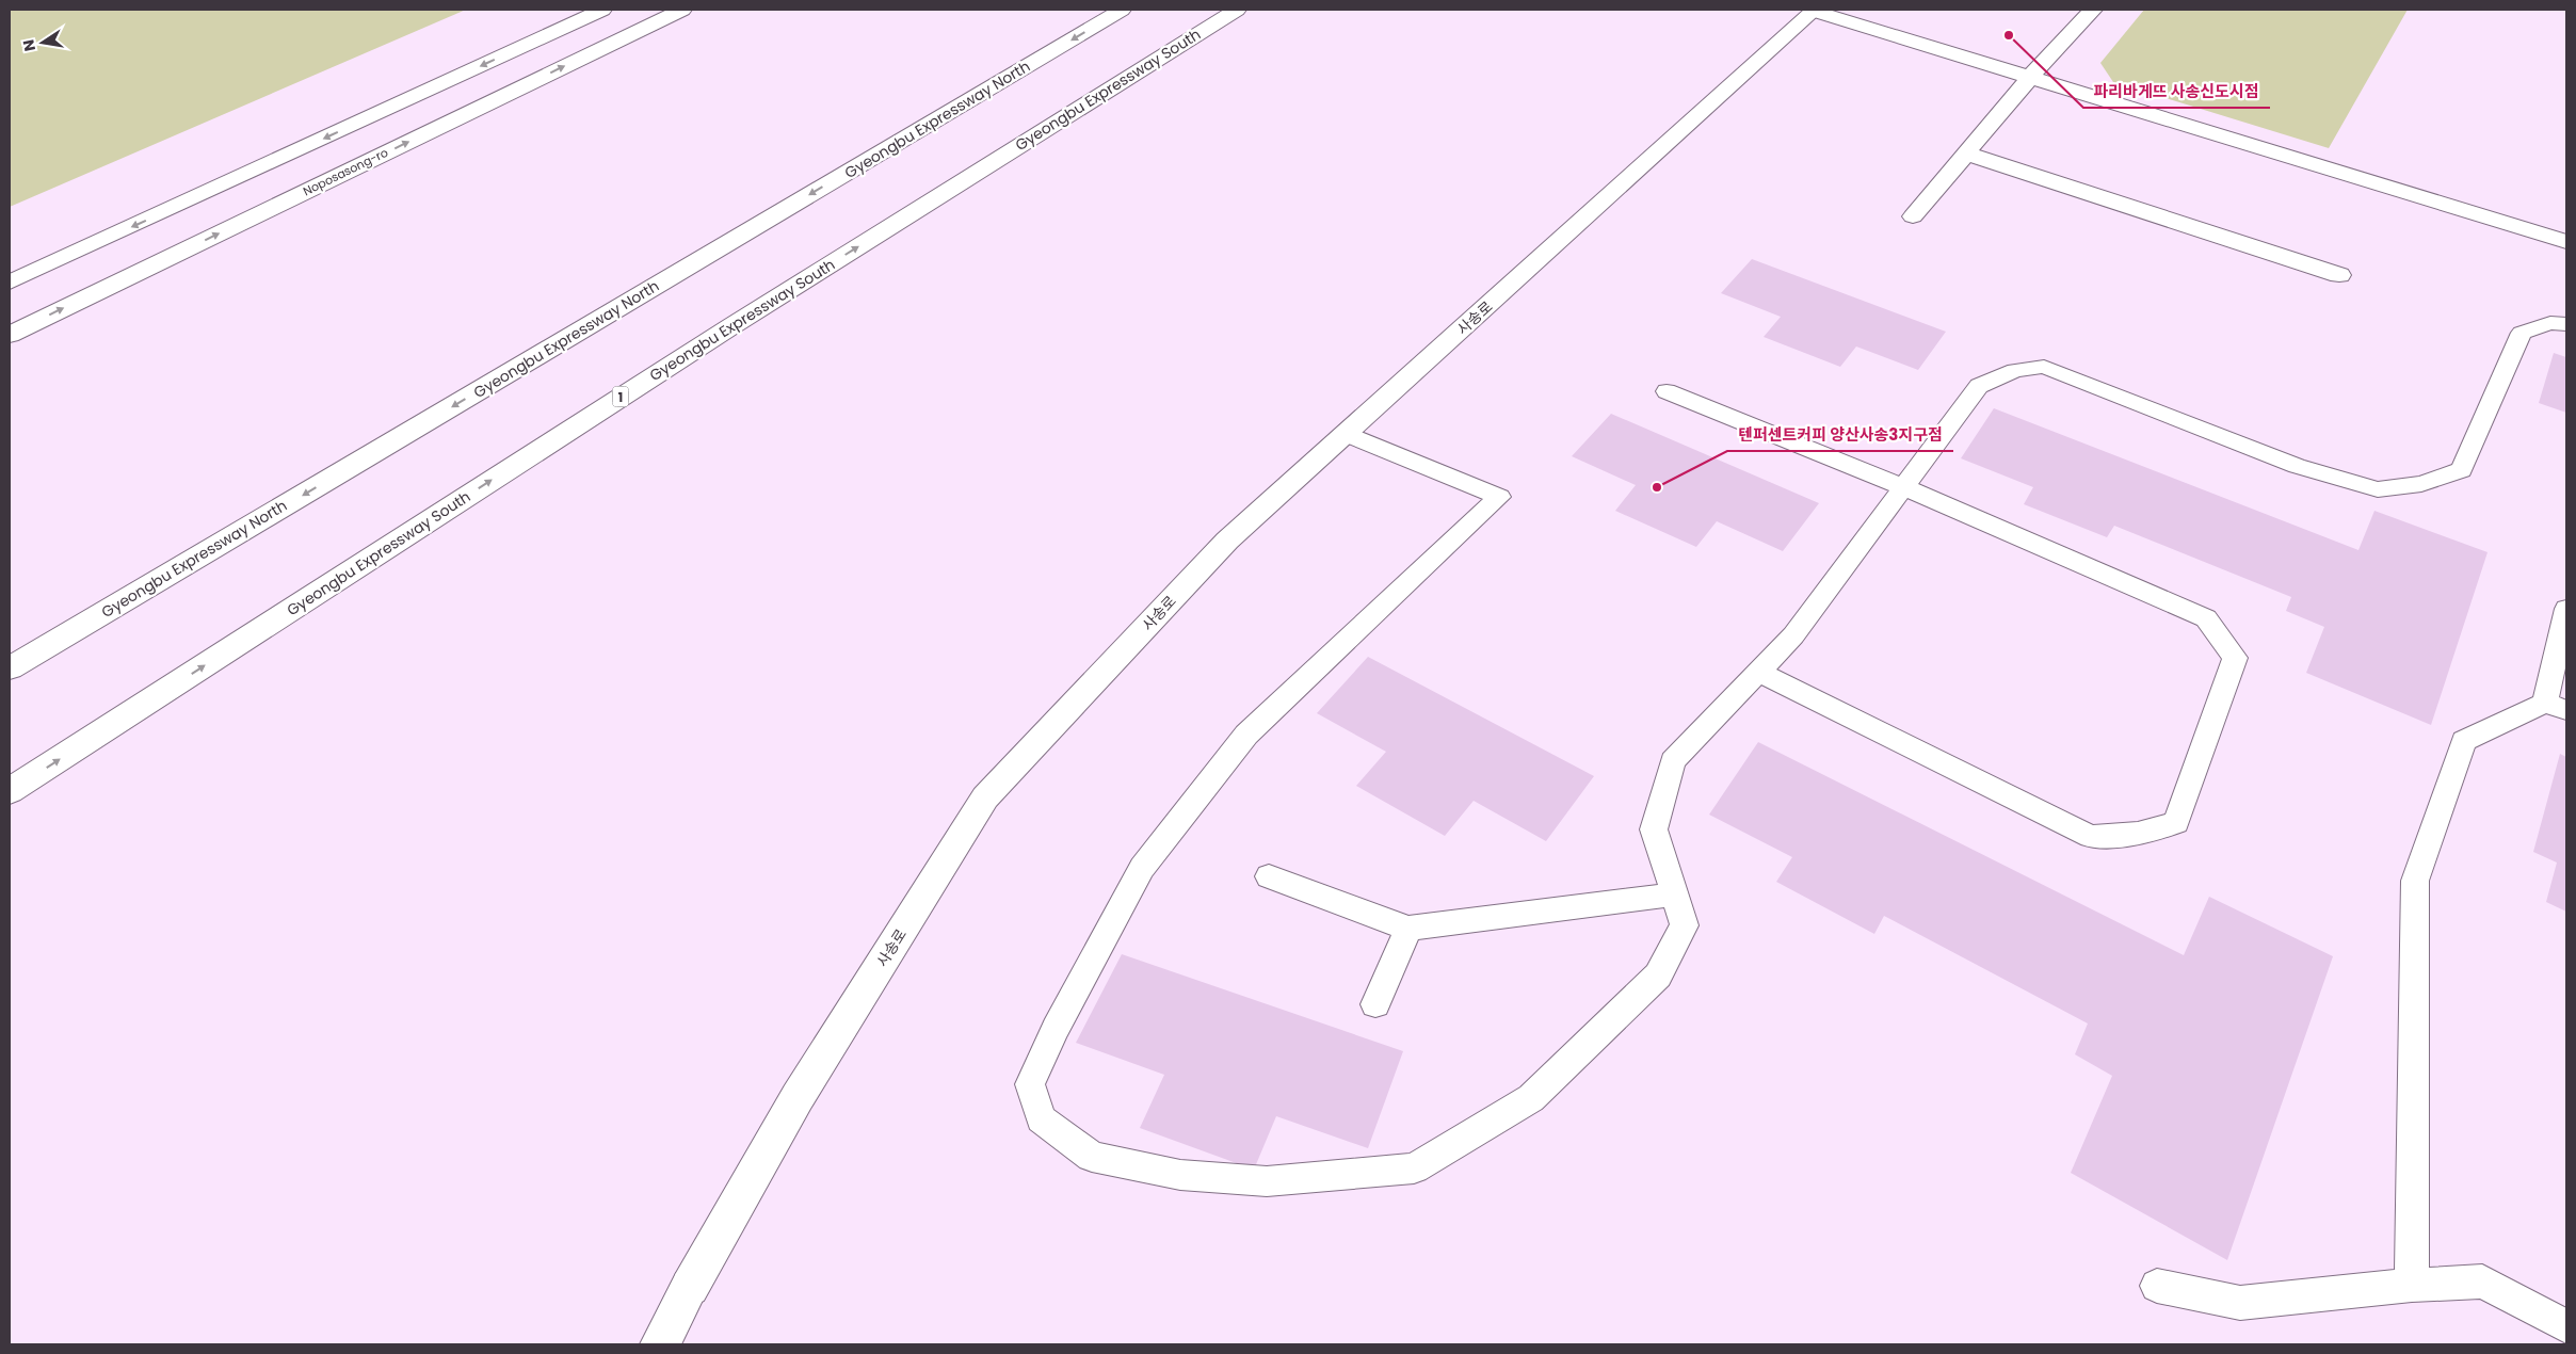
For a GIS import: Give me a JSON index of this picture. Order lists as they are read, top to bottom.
{
  "streets": {
    "main road": [
      "Gyeongbu Expressway South",
      "Gyeongbu Expressway North",
      "Noposasong-ro",
      "사송로",
      "1"
    ]
  },
  "one_way": ["Gyeongbu Expressway South", "Gyeongbu Expressway North"],
  "places": ["파리바게뜨 사송신도시점", "텐퍼센트커피 양산사송3지구점"],
  "north": "left"
}
